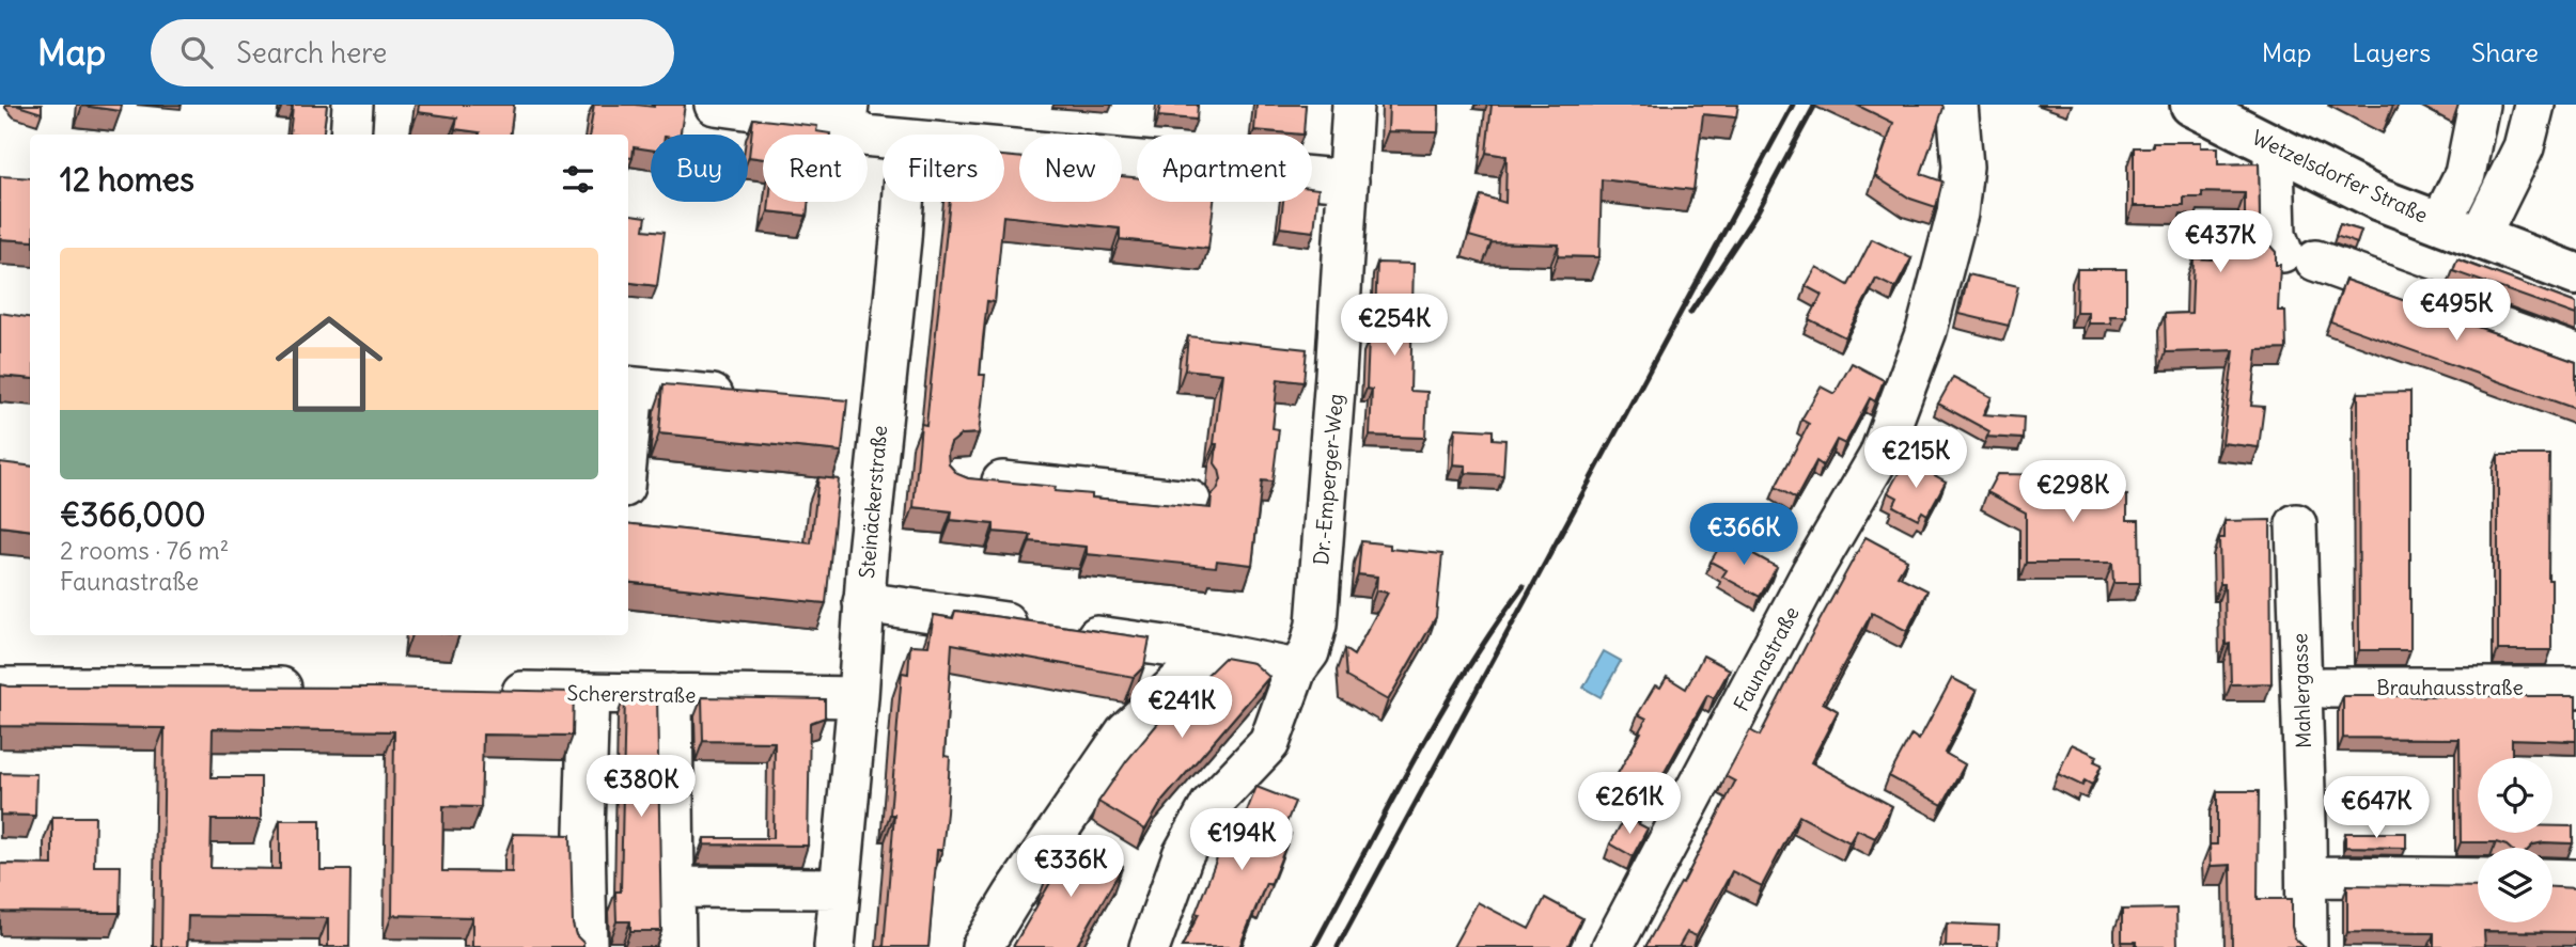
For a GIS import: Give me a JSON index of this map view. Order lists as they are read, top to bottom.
{
  "streets": {
    "main road": ["Wetzelsdorfer Straße"],
    "street": [
      "Dr.-Emperger-Weg",
      "Steinäckerstraße",
      "Faunastraße",
      "Brauhausstraße",
      "Mahlergasse",
      "Schererstraße"
    ]
  },
  "crossings": [
    ["Steinäckerstraße", "Schererstraße"]
  ],
  "page": {
    "header": "Map",
    "search": "Search here",
    "nav": ["Map", "Layers", "Share"],
    "chip": [
      "Buy",
      "Rent",
      "Filters",
      "New",
      "Apartment"
    ],
    "heading": "12 homes",
    "price": [
      "€437K",
      "€495K",
      "€254K",
      "€215K",
      "€298K",
      "€366K",
      "€241K",
      "€380K",
      "€261K",
      "€647K",
      "€194K",
      "€336K"
    ],
    "list": [
      {
        "name": "€366,000",
        "note": "2 rooms · 76 m² · Faunastraße"
      }
    ]
  }
}
